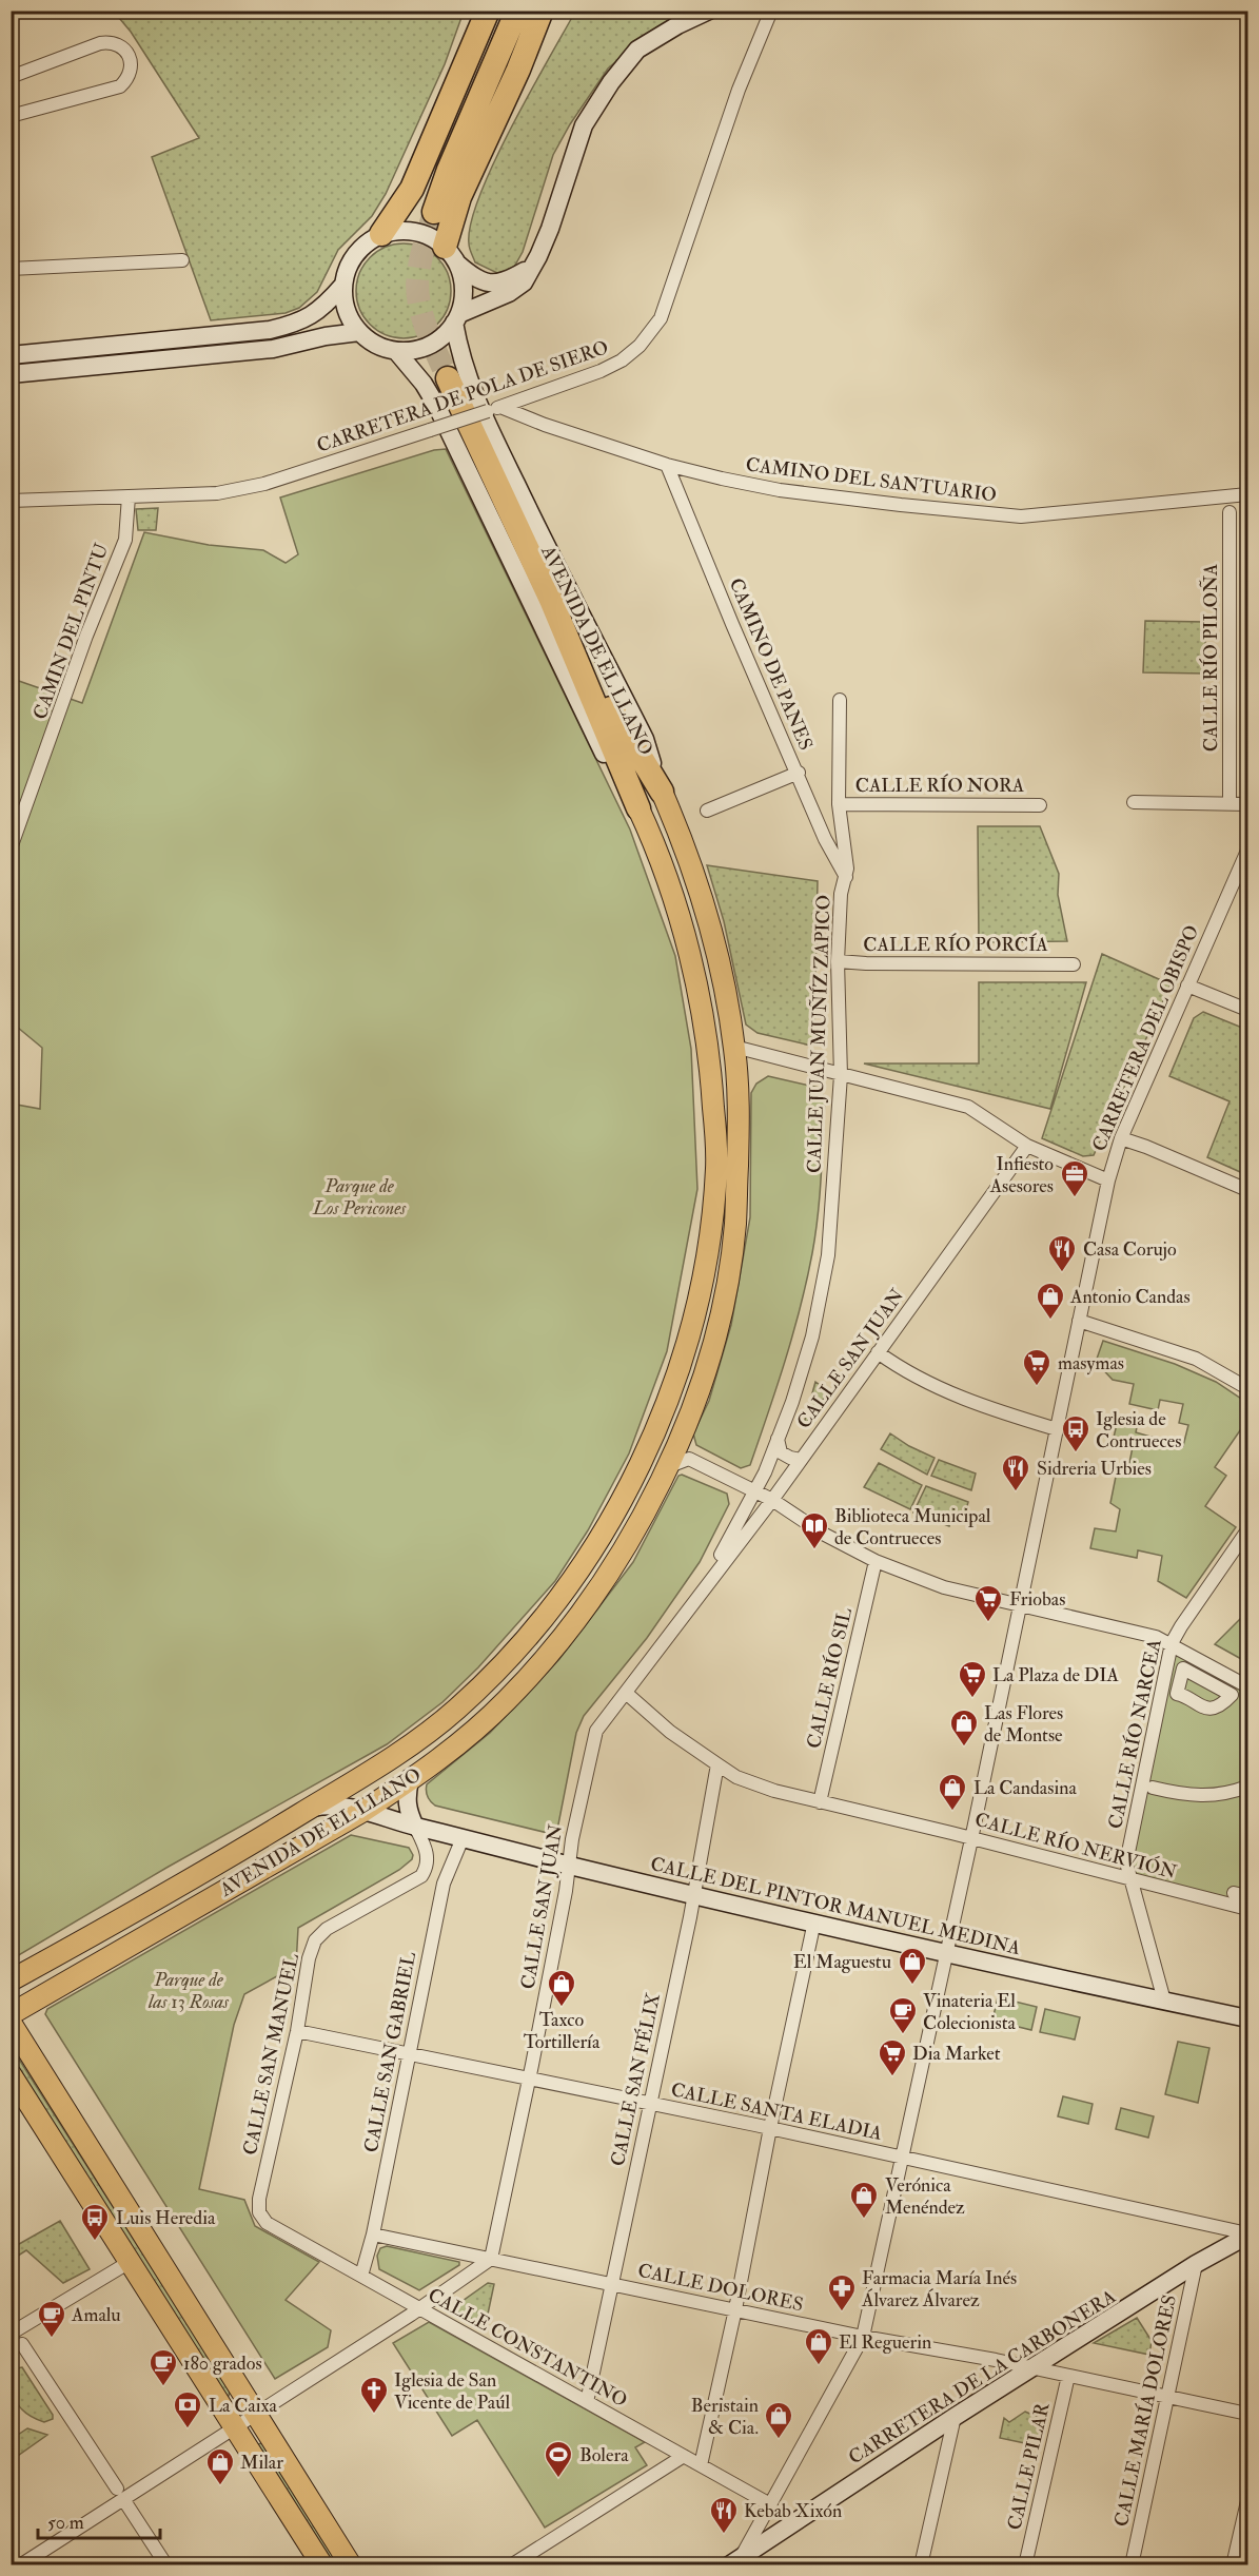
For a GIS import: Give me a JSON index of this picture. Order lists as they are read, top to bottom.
{
  "streets": {
    "main road": ["AVENIDA DE EL LLANO", "CALLE DEL PINTOR MANUEL MEDINA", "CARRETERA DE LA CARBONERA"],
    "street": [
      "CARRETERA DE POLA DE SIERO",
      "CAMINO DEL SANTUARIO",
      "CAMIN DEL PINTU",
      "CALLE RÍO PILOÑA",
      "CAMINO DE PANES",
      "CALLE RÍO NORA",
      "CALLE RÍO PORCÍA",
      "CALLE JUAN MUÑÍZ ZAPICO",
      "CARRETERA DEL OBISPO",
      "CALLE SAN JUAN",
      "CALLE RÍO SIL",
      "CALLE RÍO NARCEA",
      "CALLE RÍO NERVIÓN",
      "CALLE SAN GABRIEL",
      "CALLE SAN MANUEL",
      "CALLE SAN FÉLIX",
      "CALLE SANTA ELADIA",
      "CALLE DOLORES",
      "CALLE CONSTANTINO",
      "CALLE MARÍA DOLORES",
      "CALLE PILAR"
    ]
  },
  "crossings": [
    ["CARRETERA DE POLA DE SIERO", "CAMINO DEL SANTUARIO"],
    ["CARRETERA DE POLA DE SIERO", "CAMIN DEL PINTU"],
    ["CAMINO DEL SANTUARIO", "CAMINO DE PANES"],
    ["AVENIDA DE EL LLANO", "CALLE DEL PINTOR MANUEL MEDINA"],
    ["CAMINO DE PANES", "CALLE JUAN MUÑÍZ ZAPICO"],
    ["CALLE RÍO NORA", "CALLE JUAN MUÑÍZ ZAPICO"],
    ["CALLE RÍO PORCÍA", "CALLE JUAN MUÑÍZ ZAPICO"],
    ["CALLE JUAN MUÑÍZ ZAPICO", "CALLE SAN JUAN"],
    ["CARRETERA DEL OBISPO", "CALLE RÍO NERVIÓN"],
    ["CARRETERA DEL OBISPO", "CALLE DEL PINTOR MANUEL MEDINA"],
    ["CARRETERA DEL OBISPO", "CALLE SANTA ELADIA"],
    ["CARRETERA DEL OBISPO", "CALLE DOLORES"],
    ["CARRETERA DEL OBISPO", "CALLE CONSTANTINO"],
    ["CARRETERA DEL OBISPO", "CARRETERA DE LA CARBONERA"],
    ["CALLE SAN JUAN", "CALLE RÍO NERVIÓN"],
    ["CALLE SAN JUAN", "CALLE DEL PINTOR MANUEL MEDINA"],
    ["CALLE SAN JUAN", "CALLE SANTA ELADIA"],
    ["CALLE SAN JUAN", "CALLE DOLORES"],
    ["CALLE RÍO SIL", "CALLE RÍO NERVIÓN"],
    ["CALLE RÍO NARCEA", "CALLE RÍO NERVIÓN"],
    ["CALLE RÍO NARCEA", "CALLE DEL PINTOR MANUEL MEDINA"],
    ["CALLE RÍO NERVIÓN", "CALLE SAN FÉLIX"],
    ["CALLE DEL PINTOR MANUEL MEDINA", "CALLE SAN GABRIEL"],
    ["CALLE DEL PINTOR MANUEL MEDINA", "CALLE SAN FÉLIX"],
    ["CALLE SAN GABRIEL", "CALLE SANTA ELADIA"],
    ["CALLE SAN GABRIEL", "CALLE DOLORES"],
    ["CALLE SAN GABRIEL", "CALLE CONSTANTINO"],
    ["CALLE SAN MANUEL", "CALLE SANTA ELADIA"],
    ["CALLE SAN MANUEL", "CALLE CONSTANTINO"],
    ["CALLE SAN FÉLIX", "CALLE SANTA ELADIA"],
    ["CALLE SAN FÉLIX", "CALLE DOLORES"],
    ["CALLE SAN FÉLIX", "CALLE CONSTANTINO"],
    ["CALLE SANTA ELADIA", "CARRETERA DE LA CARBONERA"],
    ["CALLE DOLORES", "CARRETERA DE LA CARBONERA"],
    ["CALLE DOLORES", "CALLE MARÍA DOLORES"],
    ["CALLE DOLORES", "CALLE PILAR"],
    ["CARRETERA DE LA CARBONERA", "CALLE MARÍA DOLORES"]
  ],
  "parks": ["Parque de Los Pericones", "Parque de las 13 Rosas"],
  "places": {
    "office": ["Infiesto Asesores"],
    "restaurant": ["Casa Corujo", "Sidreria Urbies", "Kebab Xixón"],
    "shop": [
      "Antonio Candas",
      "Las Flores de Montse",
      "La Candasina",
      "El Maguestu",
      "Taxco Tortillería",
      "Verónica Menéndez",
      "El Reguerin",
      "Beristain & Cia.",
      "Milar"
    ],
    "supermarket": [
      "masymas",
      "Friobas",
      "La Plaza de DIA",
      "Dia Market"
    ],
    "bus stop": ["Iglesia de Contrueces", "Luis Heredia"],
    "library": ["Biblioteca Municipal de Contrueces"],
    "cafe": ["Vinateria El Colecionista", "Amalu", "180 grados"],
    "pharmacy": ["Farmacia María Inés Álvarez Álvarez"],
    "church": ["Iglesia de San Vicente de Paúl"],
    "bank": ["La Caixa"],
    "sports": ["Bolera"]
  },
  "scale_bar": "50 m"
}
